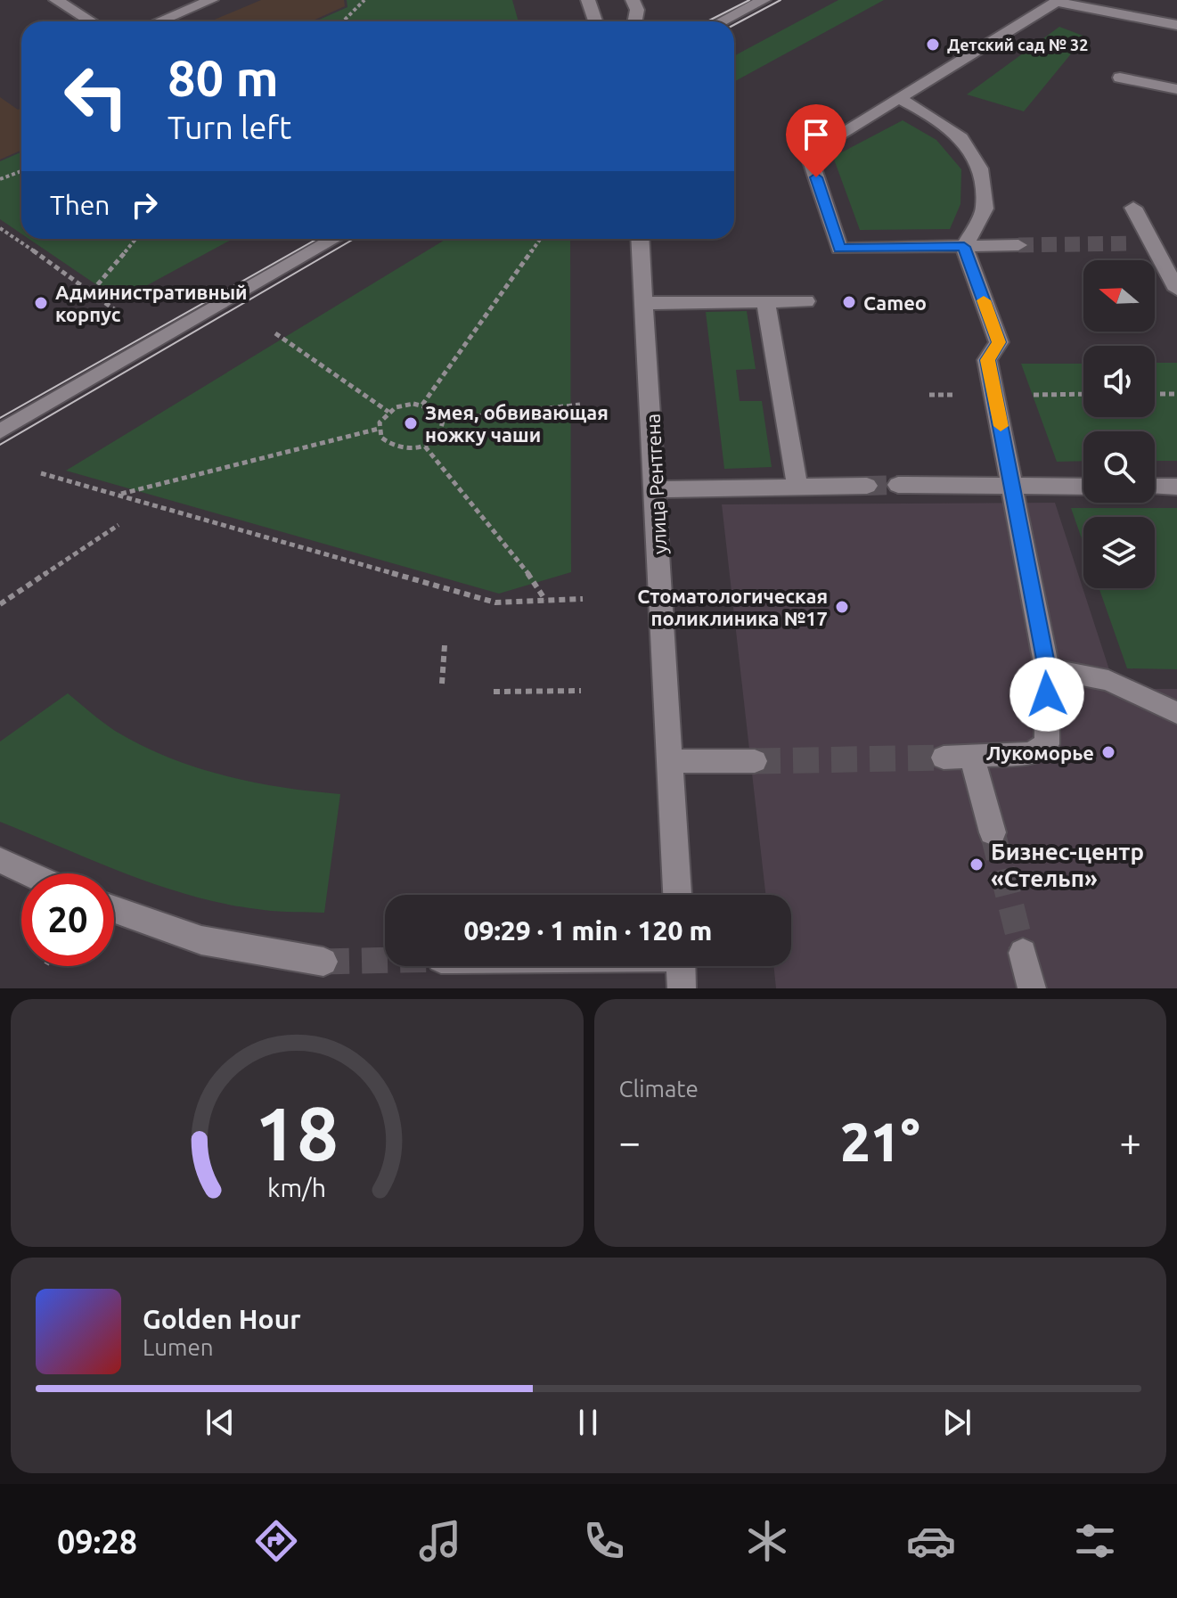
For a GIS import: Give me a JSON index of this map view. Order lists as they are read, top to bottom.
{
  "streets": {
    "street": ["улица Рентгена"]
  },
  "places": [
    "Детский сад № 32",
    "Cameo",
    "Административный корпус",
    "Змея, обвивающая ножку чаши",
    "Стоматологическая поликлиника №17",
    "Лукоморье",
    "Бизнес-центр «Стельп»"
  ],
  "north": "left",
  "page": {
    "turn": ["80 m", "Turn left"],
    "then": "Then",
    "limit": "20",
    "trip": "09:29 · 1 min · 120 m",
    "tile": "Climate",
    "heat": ["−", "21°", "+"],
    "song": ["Golden Hour", "Lumen"],
    "tabs": "09:28",
    "gauge": ["18", "km/h"]
  }
}
